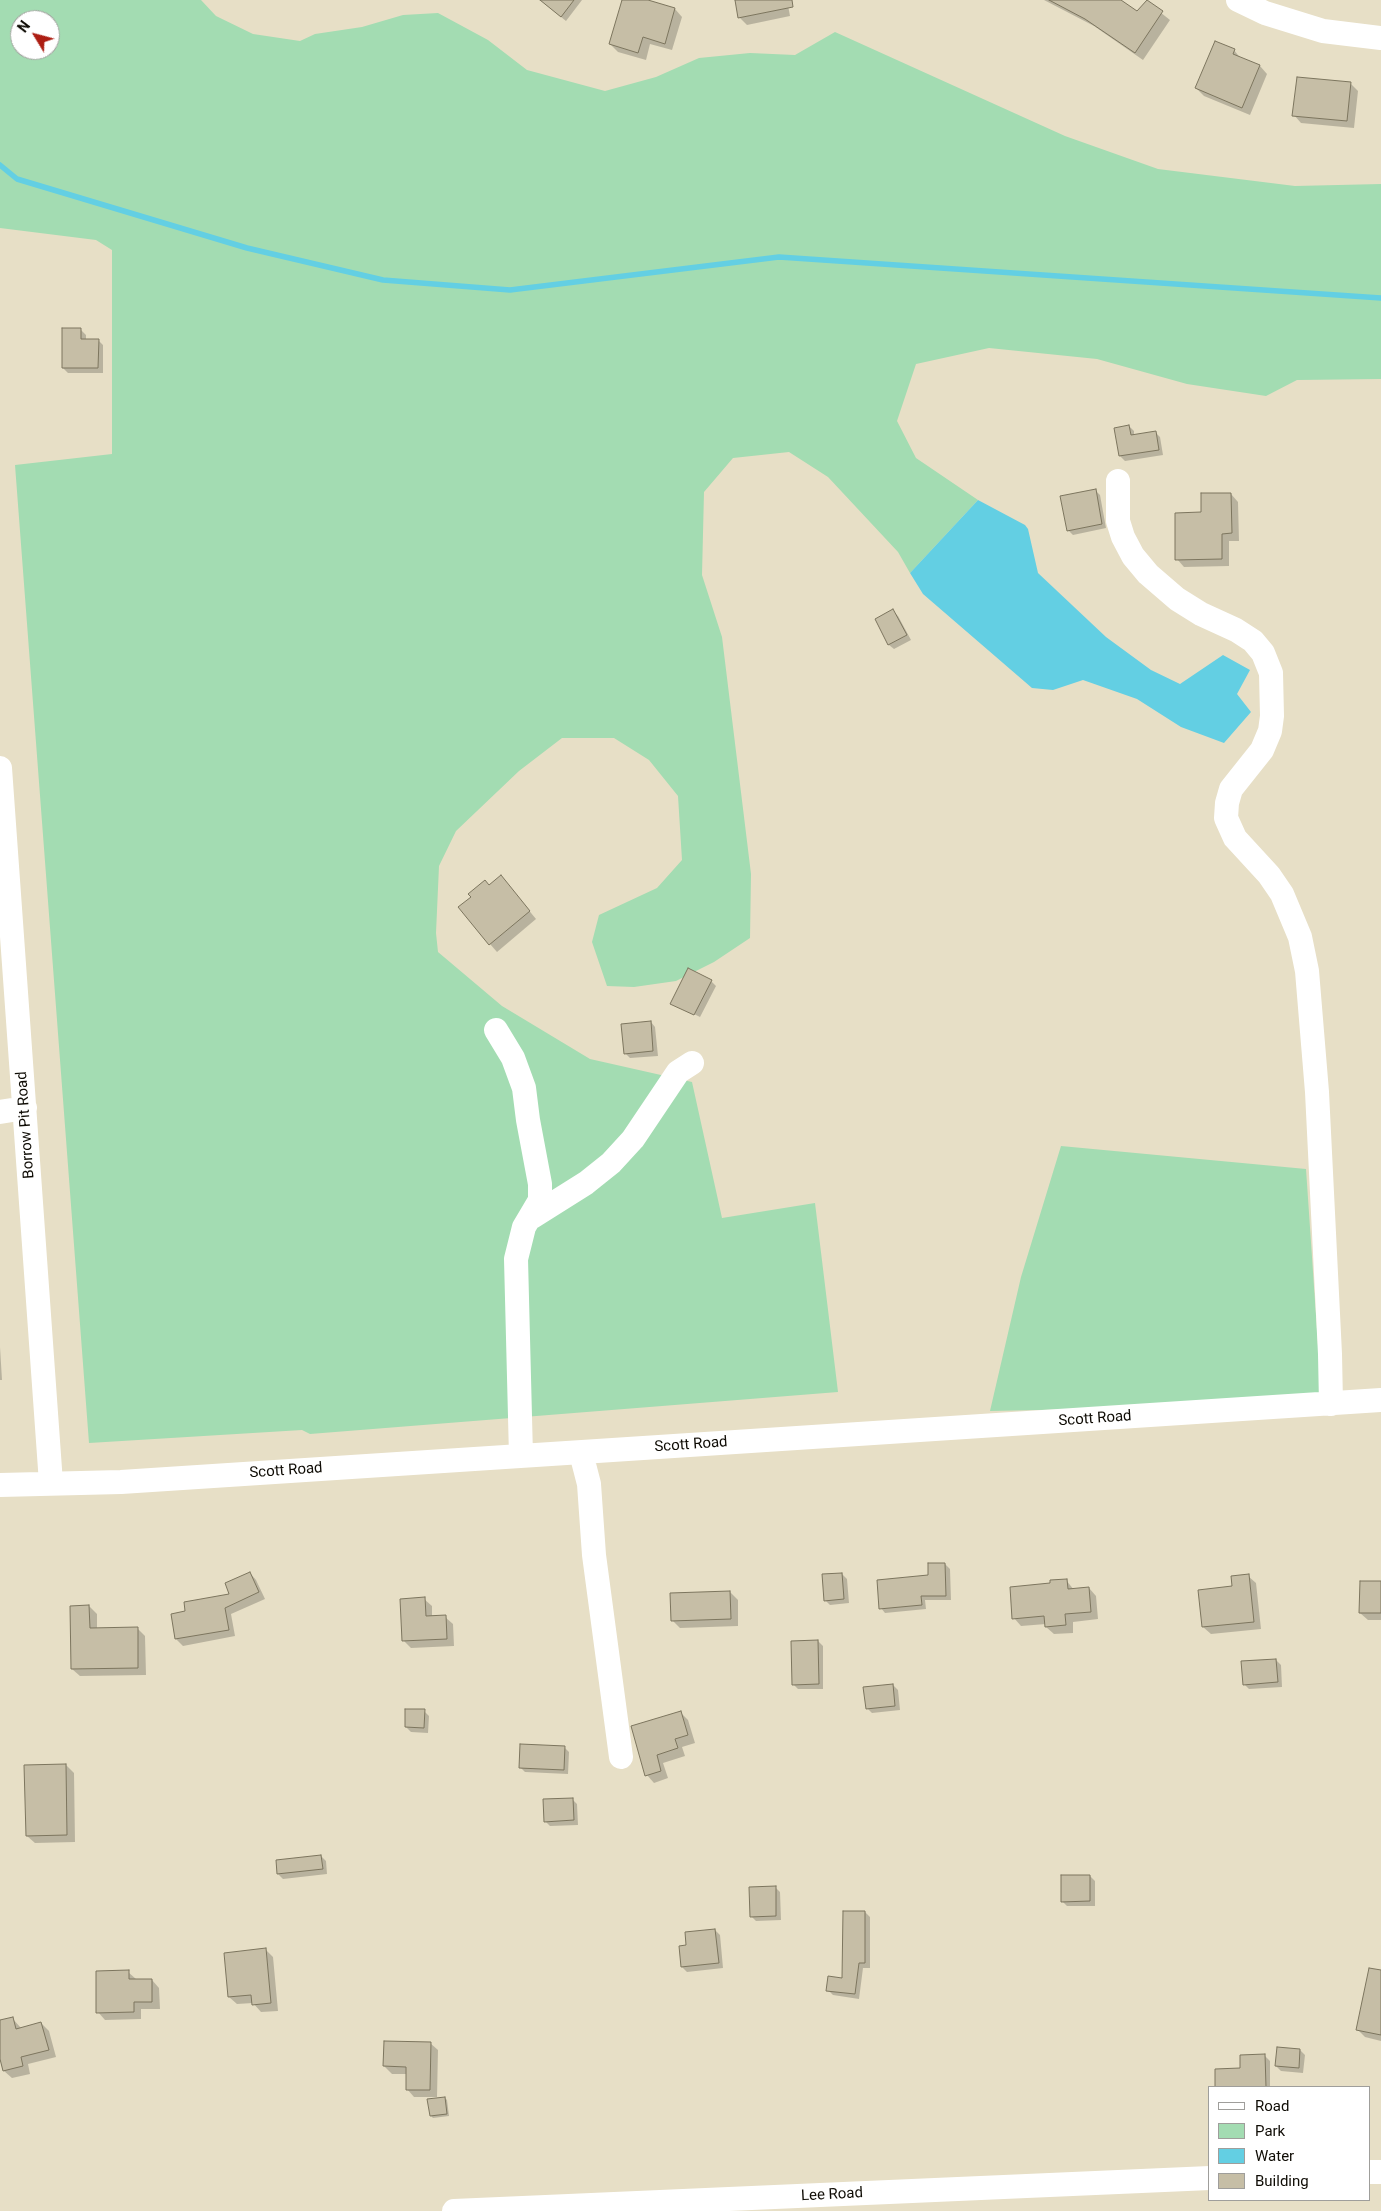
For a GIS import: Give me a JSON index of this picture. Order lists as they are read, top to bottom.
{
  "streets": {
    "street": ["Borrow Pit Road", "Scott Road", "Lee Road"]
  },
  "crossings": [
    ["Borrow Pit Road", "Scott Road"]
  ],
  "legend": [
    "Road",
    "Park",
    "Water",
    "Building"
  ],
  "north": "top left"
}
